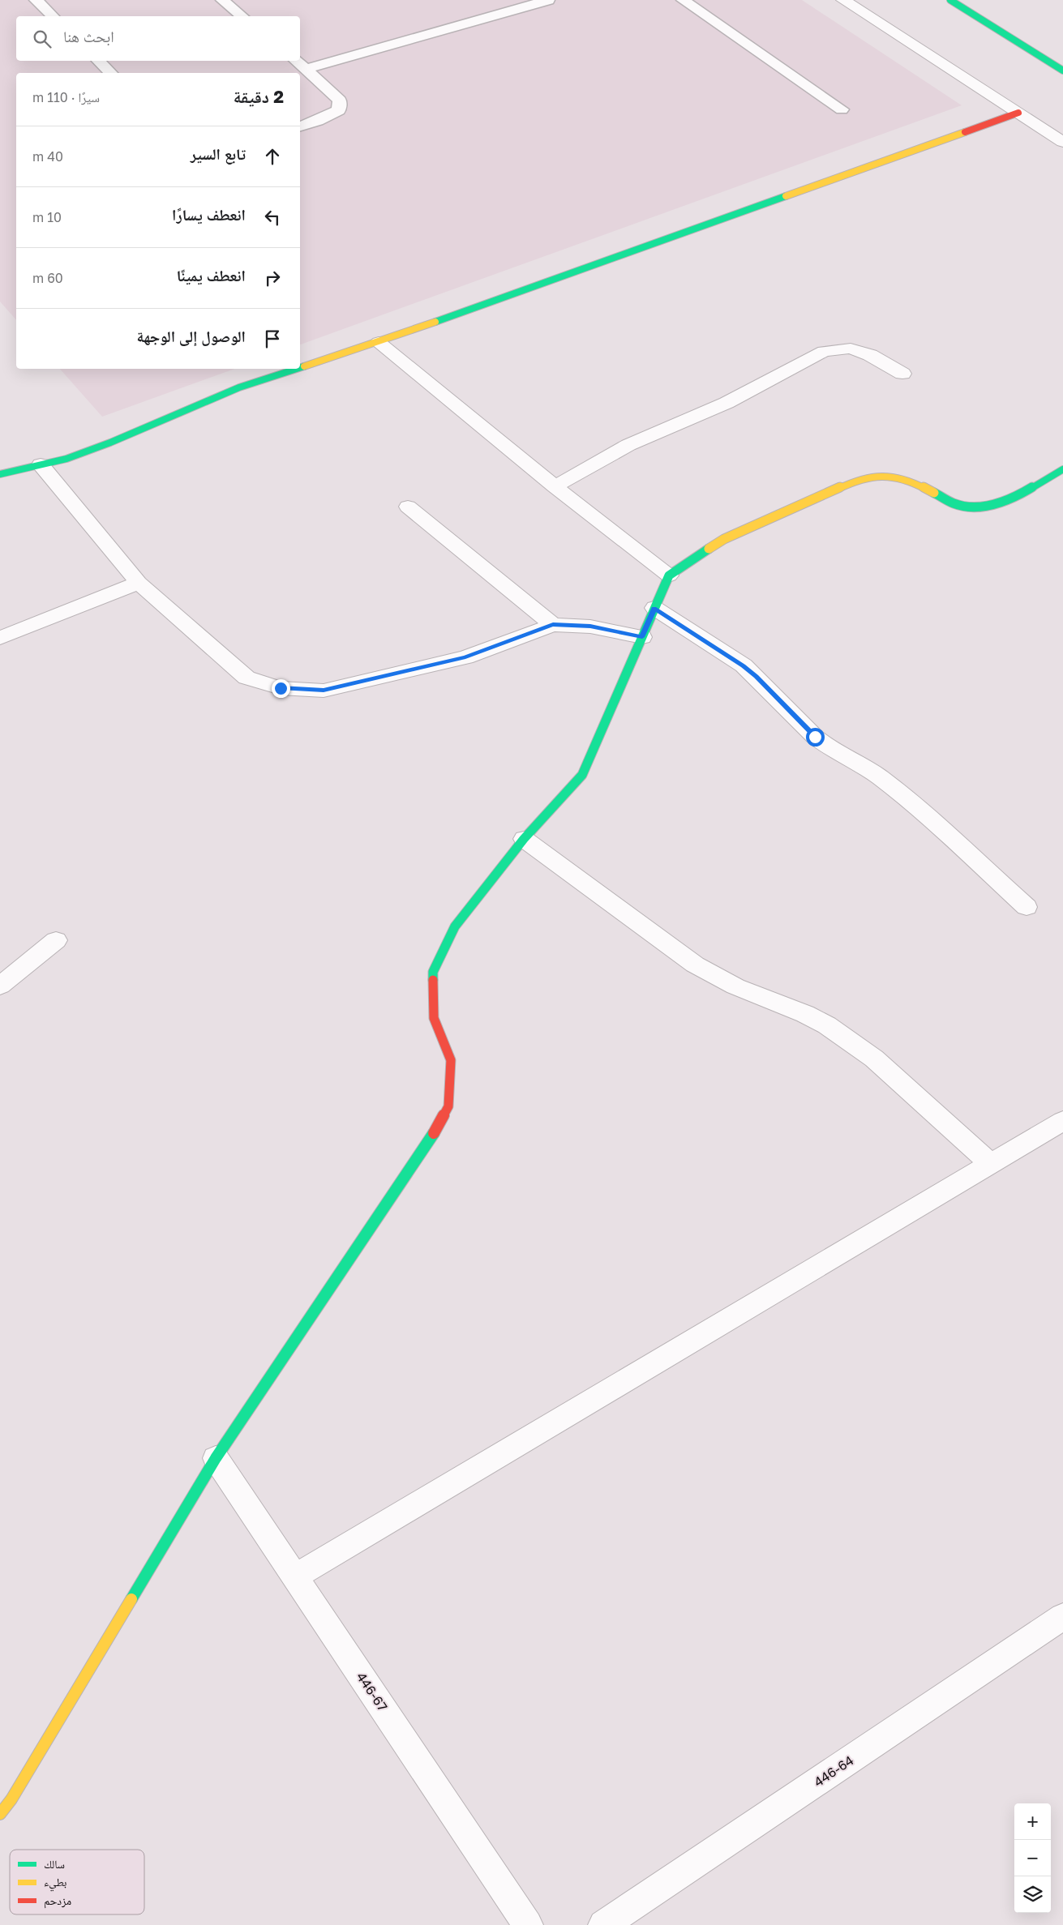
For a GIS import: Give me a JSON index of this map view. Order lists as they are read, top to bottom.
{
  "streets": {
    "street": ["446-67", "446-64"]
  },
  "legend": ["سالك", "بطيء", "مزدحم"],
  "page": {
    "search": "ابحث هنا",
    "heading": ["2 دقيقة", "سيرًا · 110 m"],
    "list": [
      ["تابع السير", "40 m"],
      ["انعطف يسارًا", "10 m"],
      ["انعطف يمينًا", "60 m"],
      "الوصول إلى الوجهة"
    ],
    "map_buttons": ["+", "−"]
  }
}
